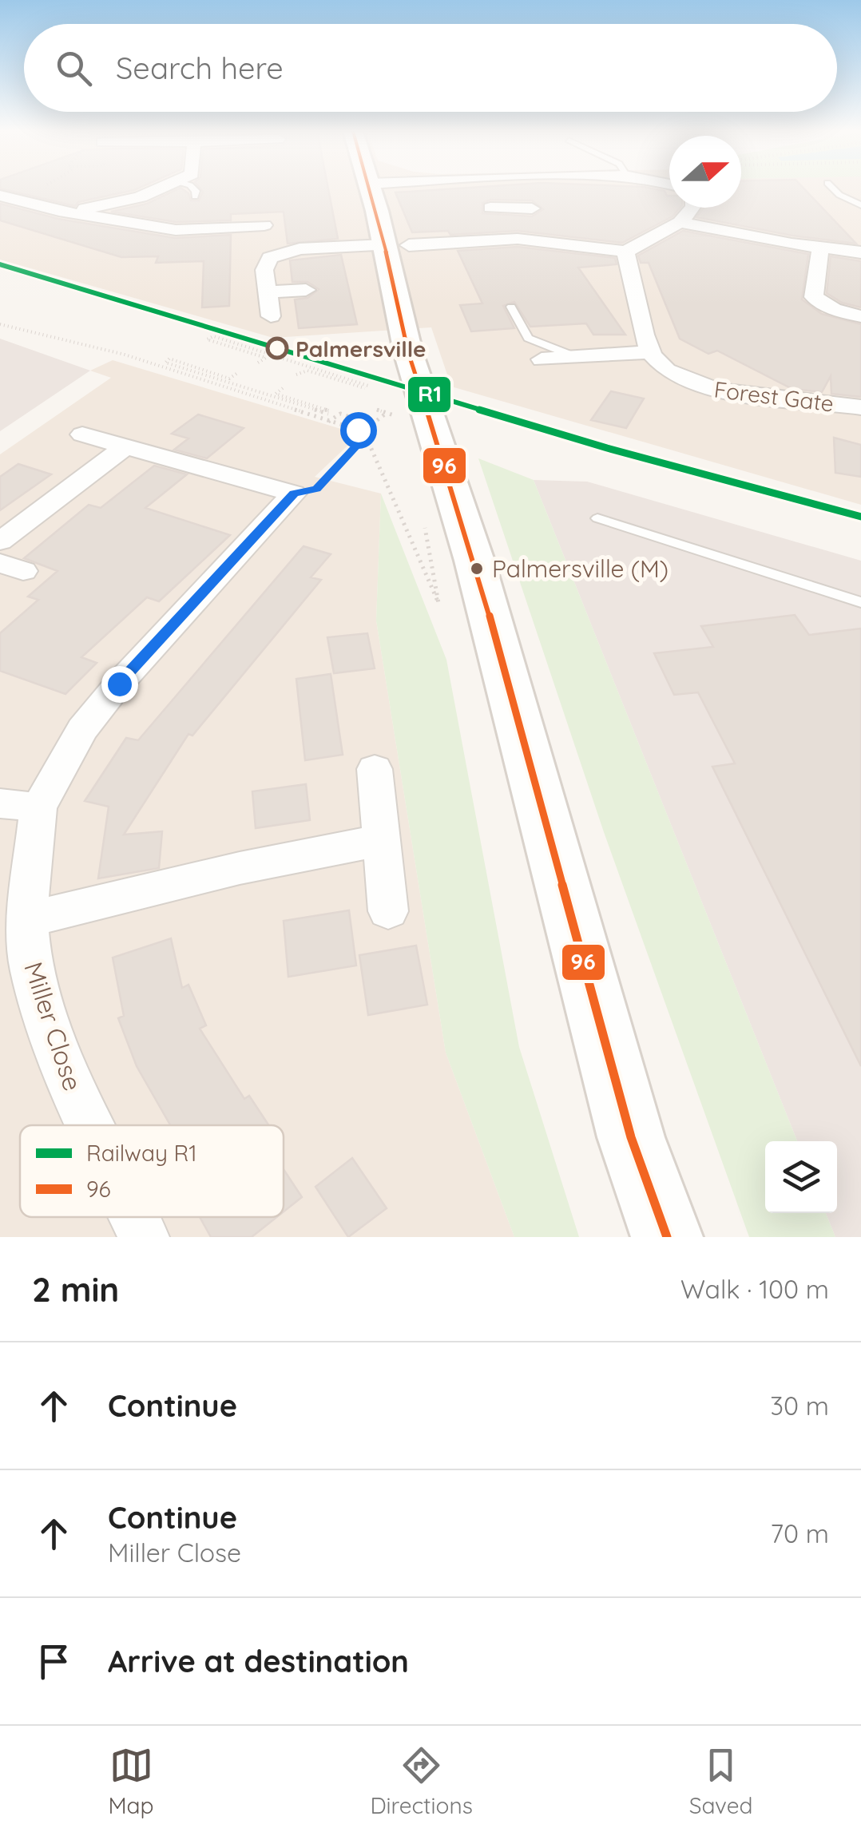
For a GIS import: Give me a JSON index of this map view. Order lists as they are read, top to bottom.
{
  "streets": {
    "street": ["Forest Gate", "Miller Close"]
  },
  "places": ["Palmersville", "Palmersville (M)"],
  "lines": ["transit line 96", "rail line R1"],
  "legend": ["Railway R1", "96"],
  "north": "right",
  "page": {
    "search": "Search here",
    "heading": ["2 min", "Walk · 100 m"],
    "list": [
      ["Continue", "30 m"],
      ["Continue", "Miller Close", "70 m"],
      "Arrive at destination"
    ],
    "nav": ["Map", "Directions", "Saved"]
  }
}
